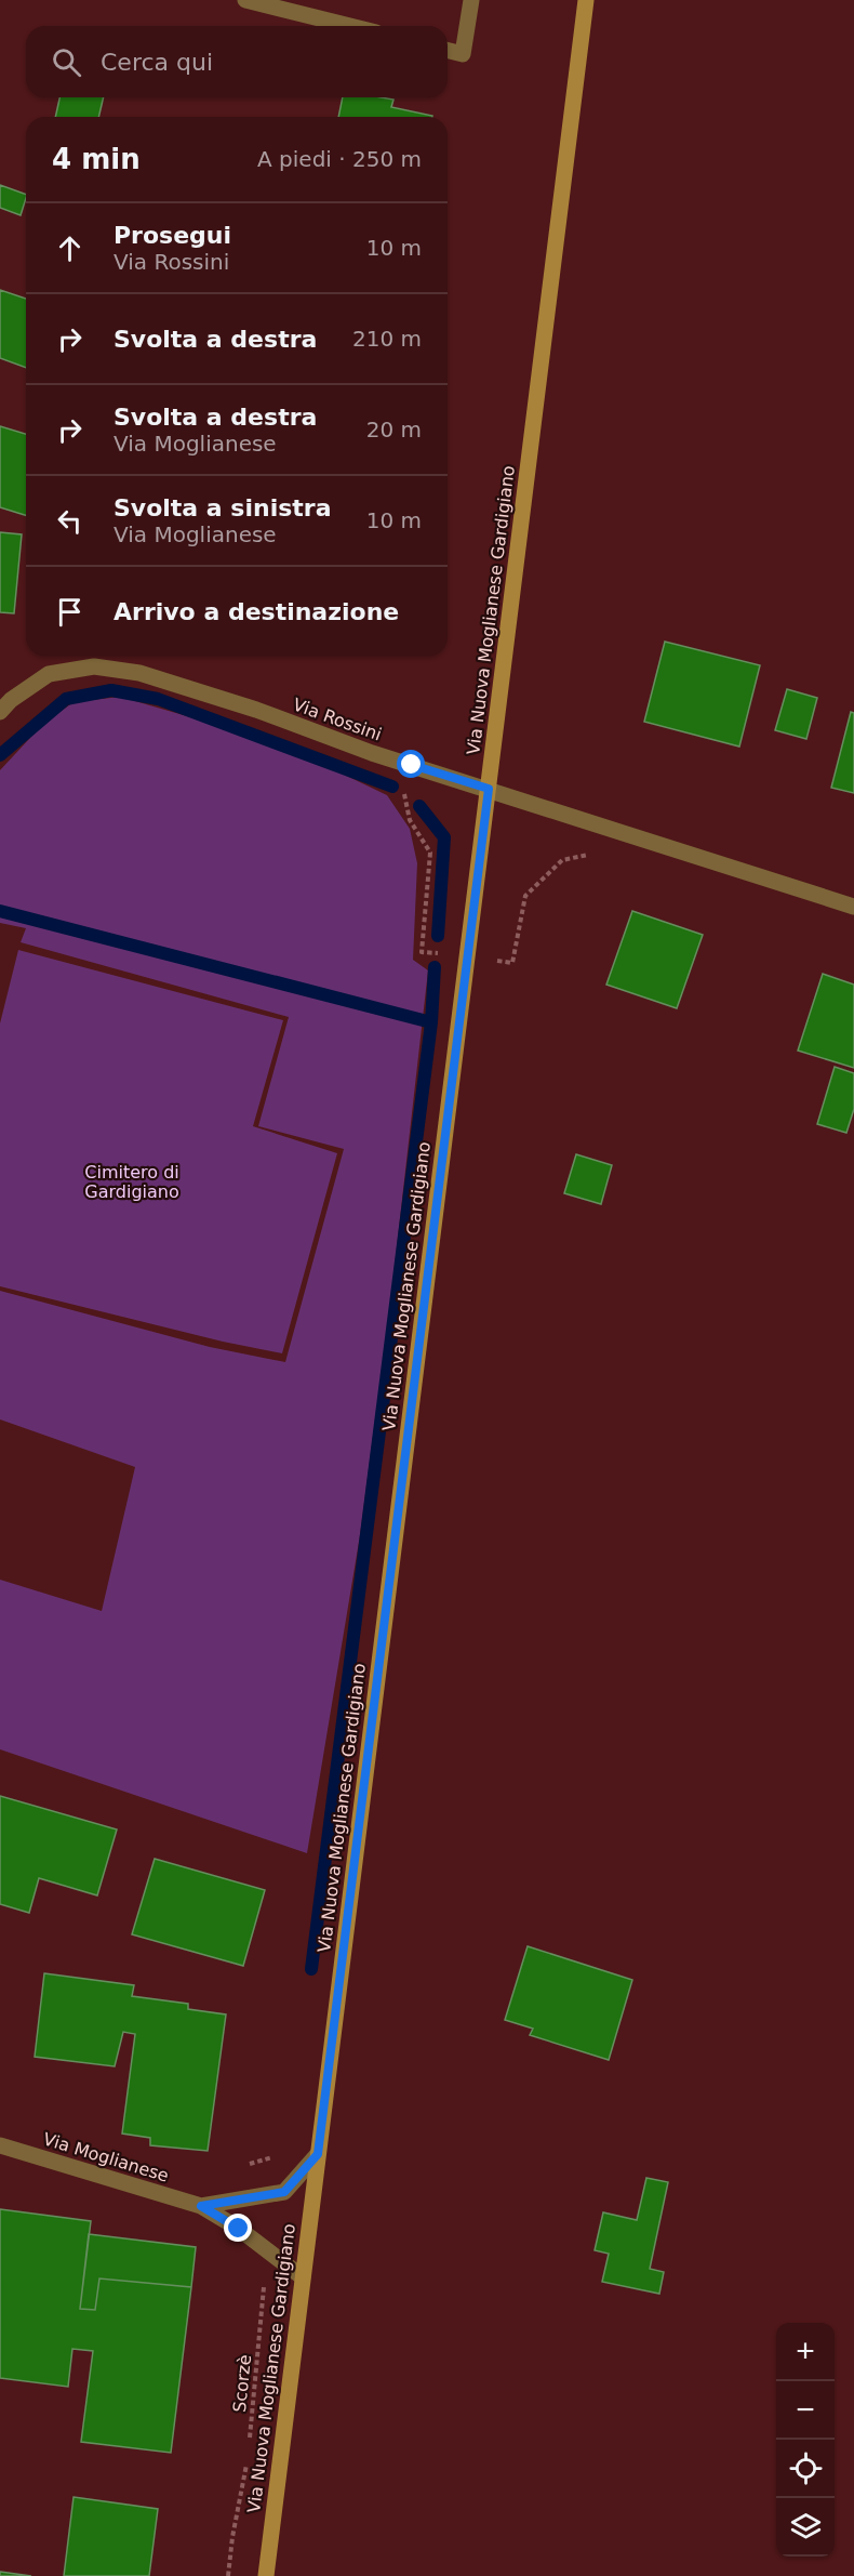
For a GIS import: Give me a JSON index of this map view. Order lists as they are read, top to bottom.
{
  "streets": {
    "main road": ["Via Nuova Moglianese Gardigiano"],
    "street": ["Via Rossini", "Via Moglianese"],
    "path": ["Scorzè"]
  },
  "crossings": [
    ["Via Nuova Moglianese Gardigiano", "Via Rossini"],
    ["Via Nuova Moglianese Gardigiano", "Via Moglianese"]
  ],
  "parks": ["Cimitero di Gardigiano"],
  "page": {
    "search": "Cerca qui",
    "heading": ["4 min", "A piedi · 250 m"],
    "list": [
      ["Prosegui", "Via Rossini", "10 m"],
      ["Svolta a destra", "210 m"],
      ["Svolta a destra", "Via Moglianese", "20 m"],
      ["Svolta a sinistra", "Via Moglianese", "10 m"],
      "Arrivo a destinazione"
    ],
    "map_buttons": ["+", "−"]
  }
}
